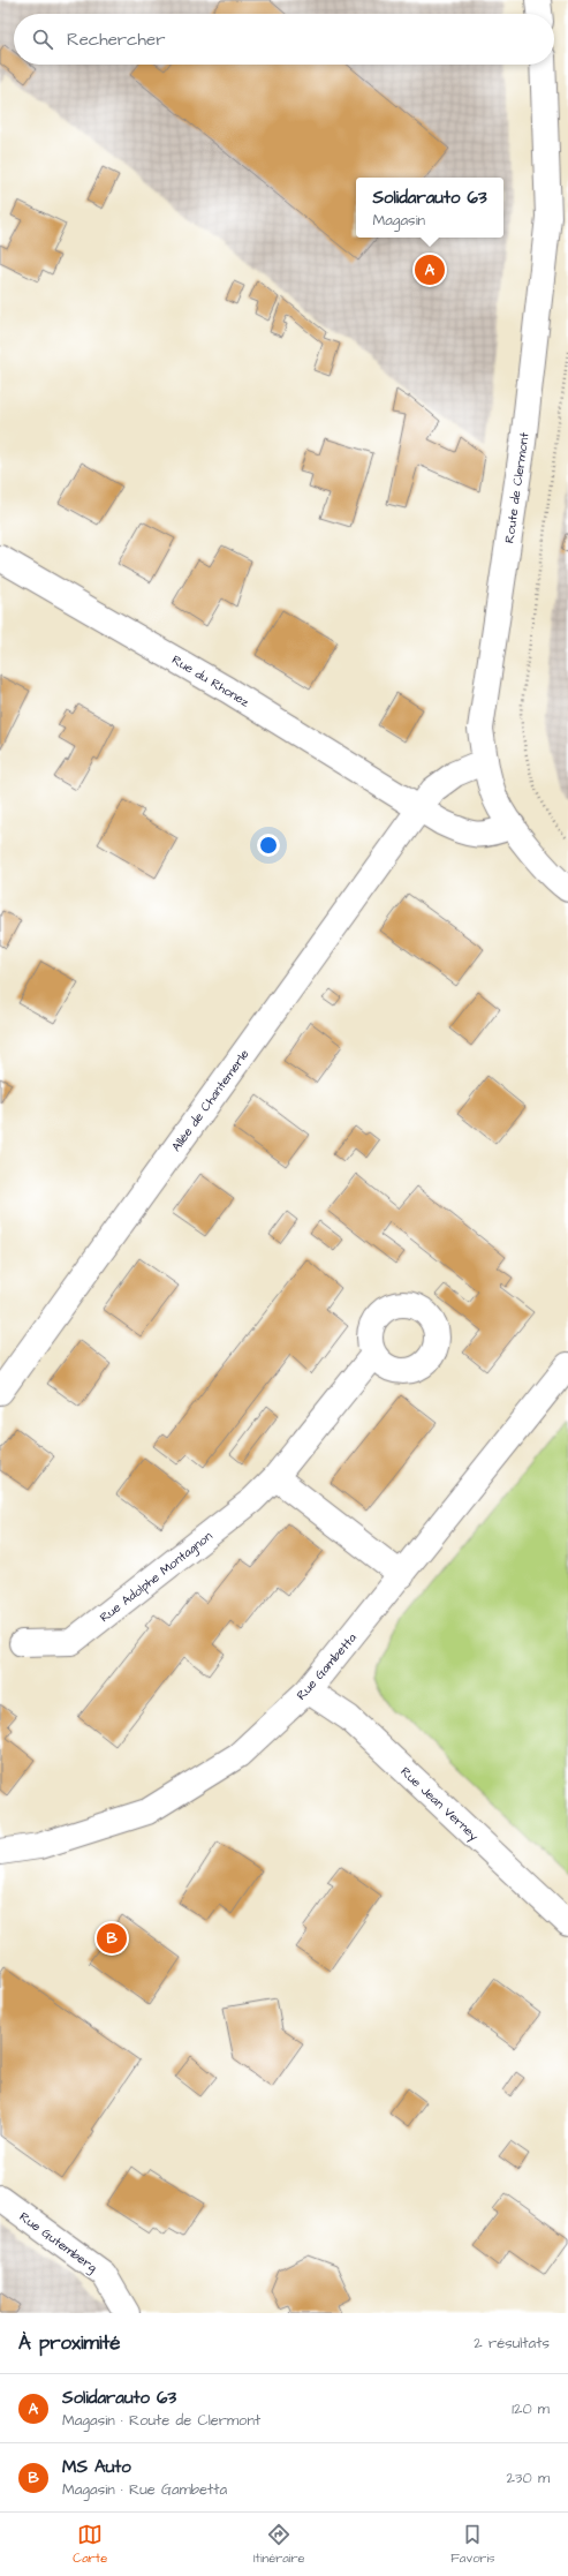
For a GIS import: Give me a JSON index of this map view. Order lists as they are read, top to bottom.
{
  "streets": {
    "street": [
      "Route de Clermont",
      "Rue du Rhonez",
      "Allée de Chantemerle",
      "Rue Adolphe Montagnon",
      "Rue Gambetta",
      "Rue Jean Verney",
      "Rue Gutemberg"
    ]
  },
  "crossings": [
    ["Route de Clermont", "Rue du Rhonez"],
    ["Route de Clermont", "Allée de Chantemerle"],
    ["Rue du Rhonez", "Allée de Chantemerle"],
    ["Rue Gambetta", "Rue Jean Verney"]
  ],
  "page": {
    "search": "Rechercher",
    "popup": ["Solidarauto 63", "Magasin"],
    "pins": ["A", "B"],
    "heading": ["À proximité", "2 résultats"],
    "list": [
      {
        "mark": "A",
        "name": "Solidarauto 63",
        "note": "Magasin · Route de Clermont",
        "value": "120 m"
      },
      {
        "mark": "B",
        "name": "MS Auto",
        "note": "Magasin · Rue Gambetta",
        "value": "230 m"
      }
    ],
    "nav": ["Carte", "Itinéraire", "Favoris"]
  }
}
